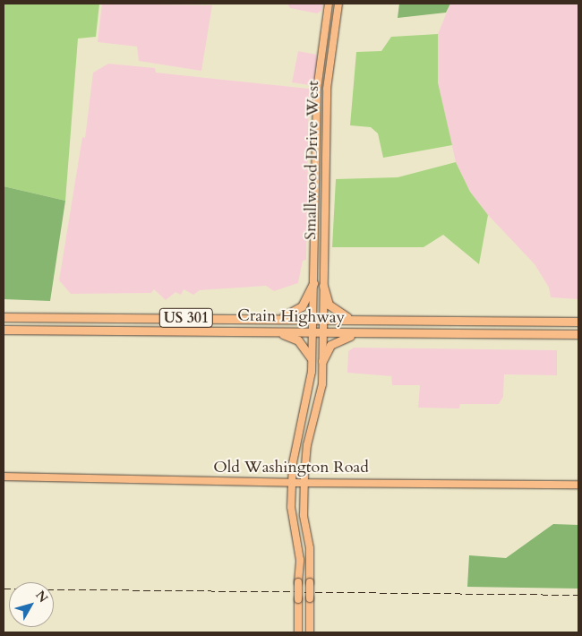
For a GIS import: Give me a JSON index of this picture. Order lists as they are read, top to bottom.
{
  "streets": {
    "highway": ["Crain Highway", "US 301"],
    "main road": ["Smallwood Drive West", "Old Washington Road"]
  },
  "crossings": [
    ["Smallwood Drive West", "Crain Highway"],
    ["Smallwood Drive West", "Old Washington Road"]
  ],
  "north": "top right"
}
